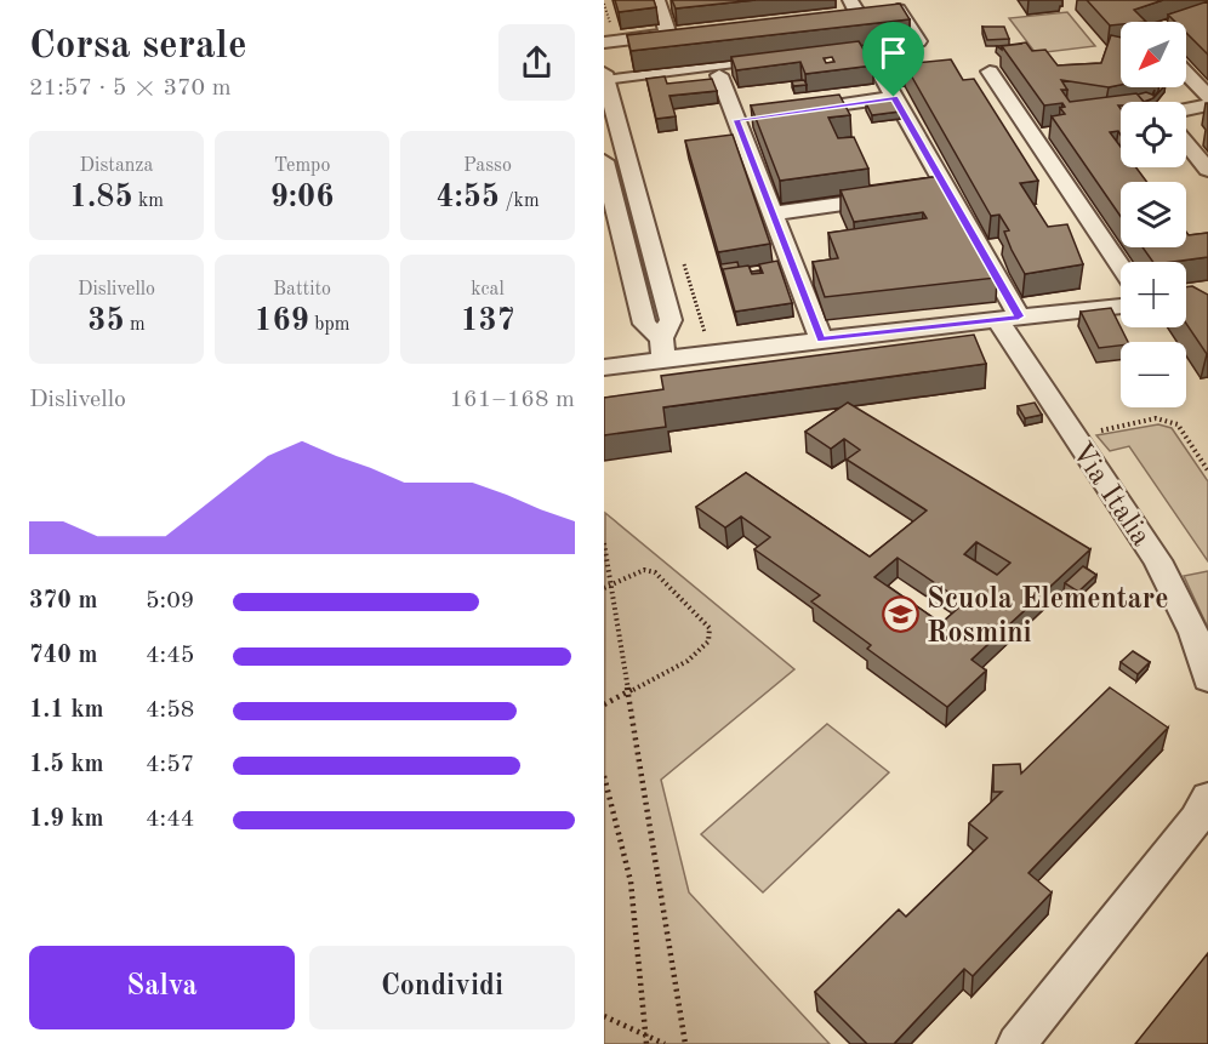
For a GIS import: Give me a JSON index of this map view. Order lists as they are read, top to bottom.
{
  "streets": {
    "street": ["Via Italia"]
  },
  "places": {
    "school or university": ["Scuola Elementare Rosmini"]
  },
  "north": "bottom left",
  "page": {
    "heading": ["Corsa serale", "21:57 · 5 × 370 m"],
    "map_buttons": ["+", "−"],
    "stats": [
      ["Distanza", "1.85 km"],
      ["Tempo", "9:06"],
      ["Passo", "4:55 /km"],
      ["Dislivello", "35 m"],
      ["Battito", "169 bpm"],
      ["kcal", "137"]
    ],
    "chart": ["Dislivello", "161–168 m"],
    "list": [
      {
        "name": "370 m",
        "note": "5:09"
      },
      {
        "name": "740 m",
        "note": "4:45"
      },
      {
        "name": "1.1 km",
        "note": "4:58"
      },
      {
        "name": "1.5 km",
        "note": "4:57"
      },
      {
        "name": "1.9 km",
        "note": "4:44"
      }
    ],
    "buttons": ["Salva", "Condividi"]
  }
}
